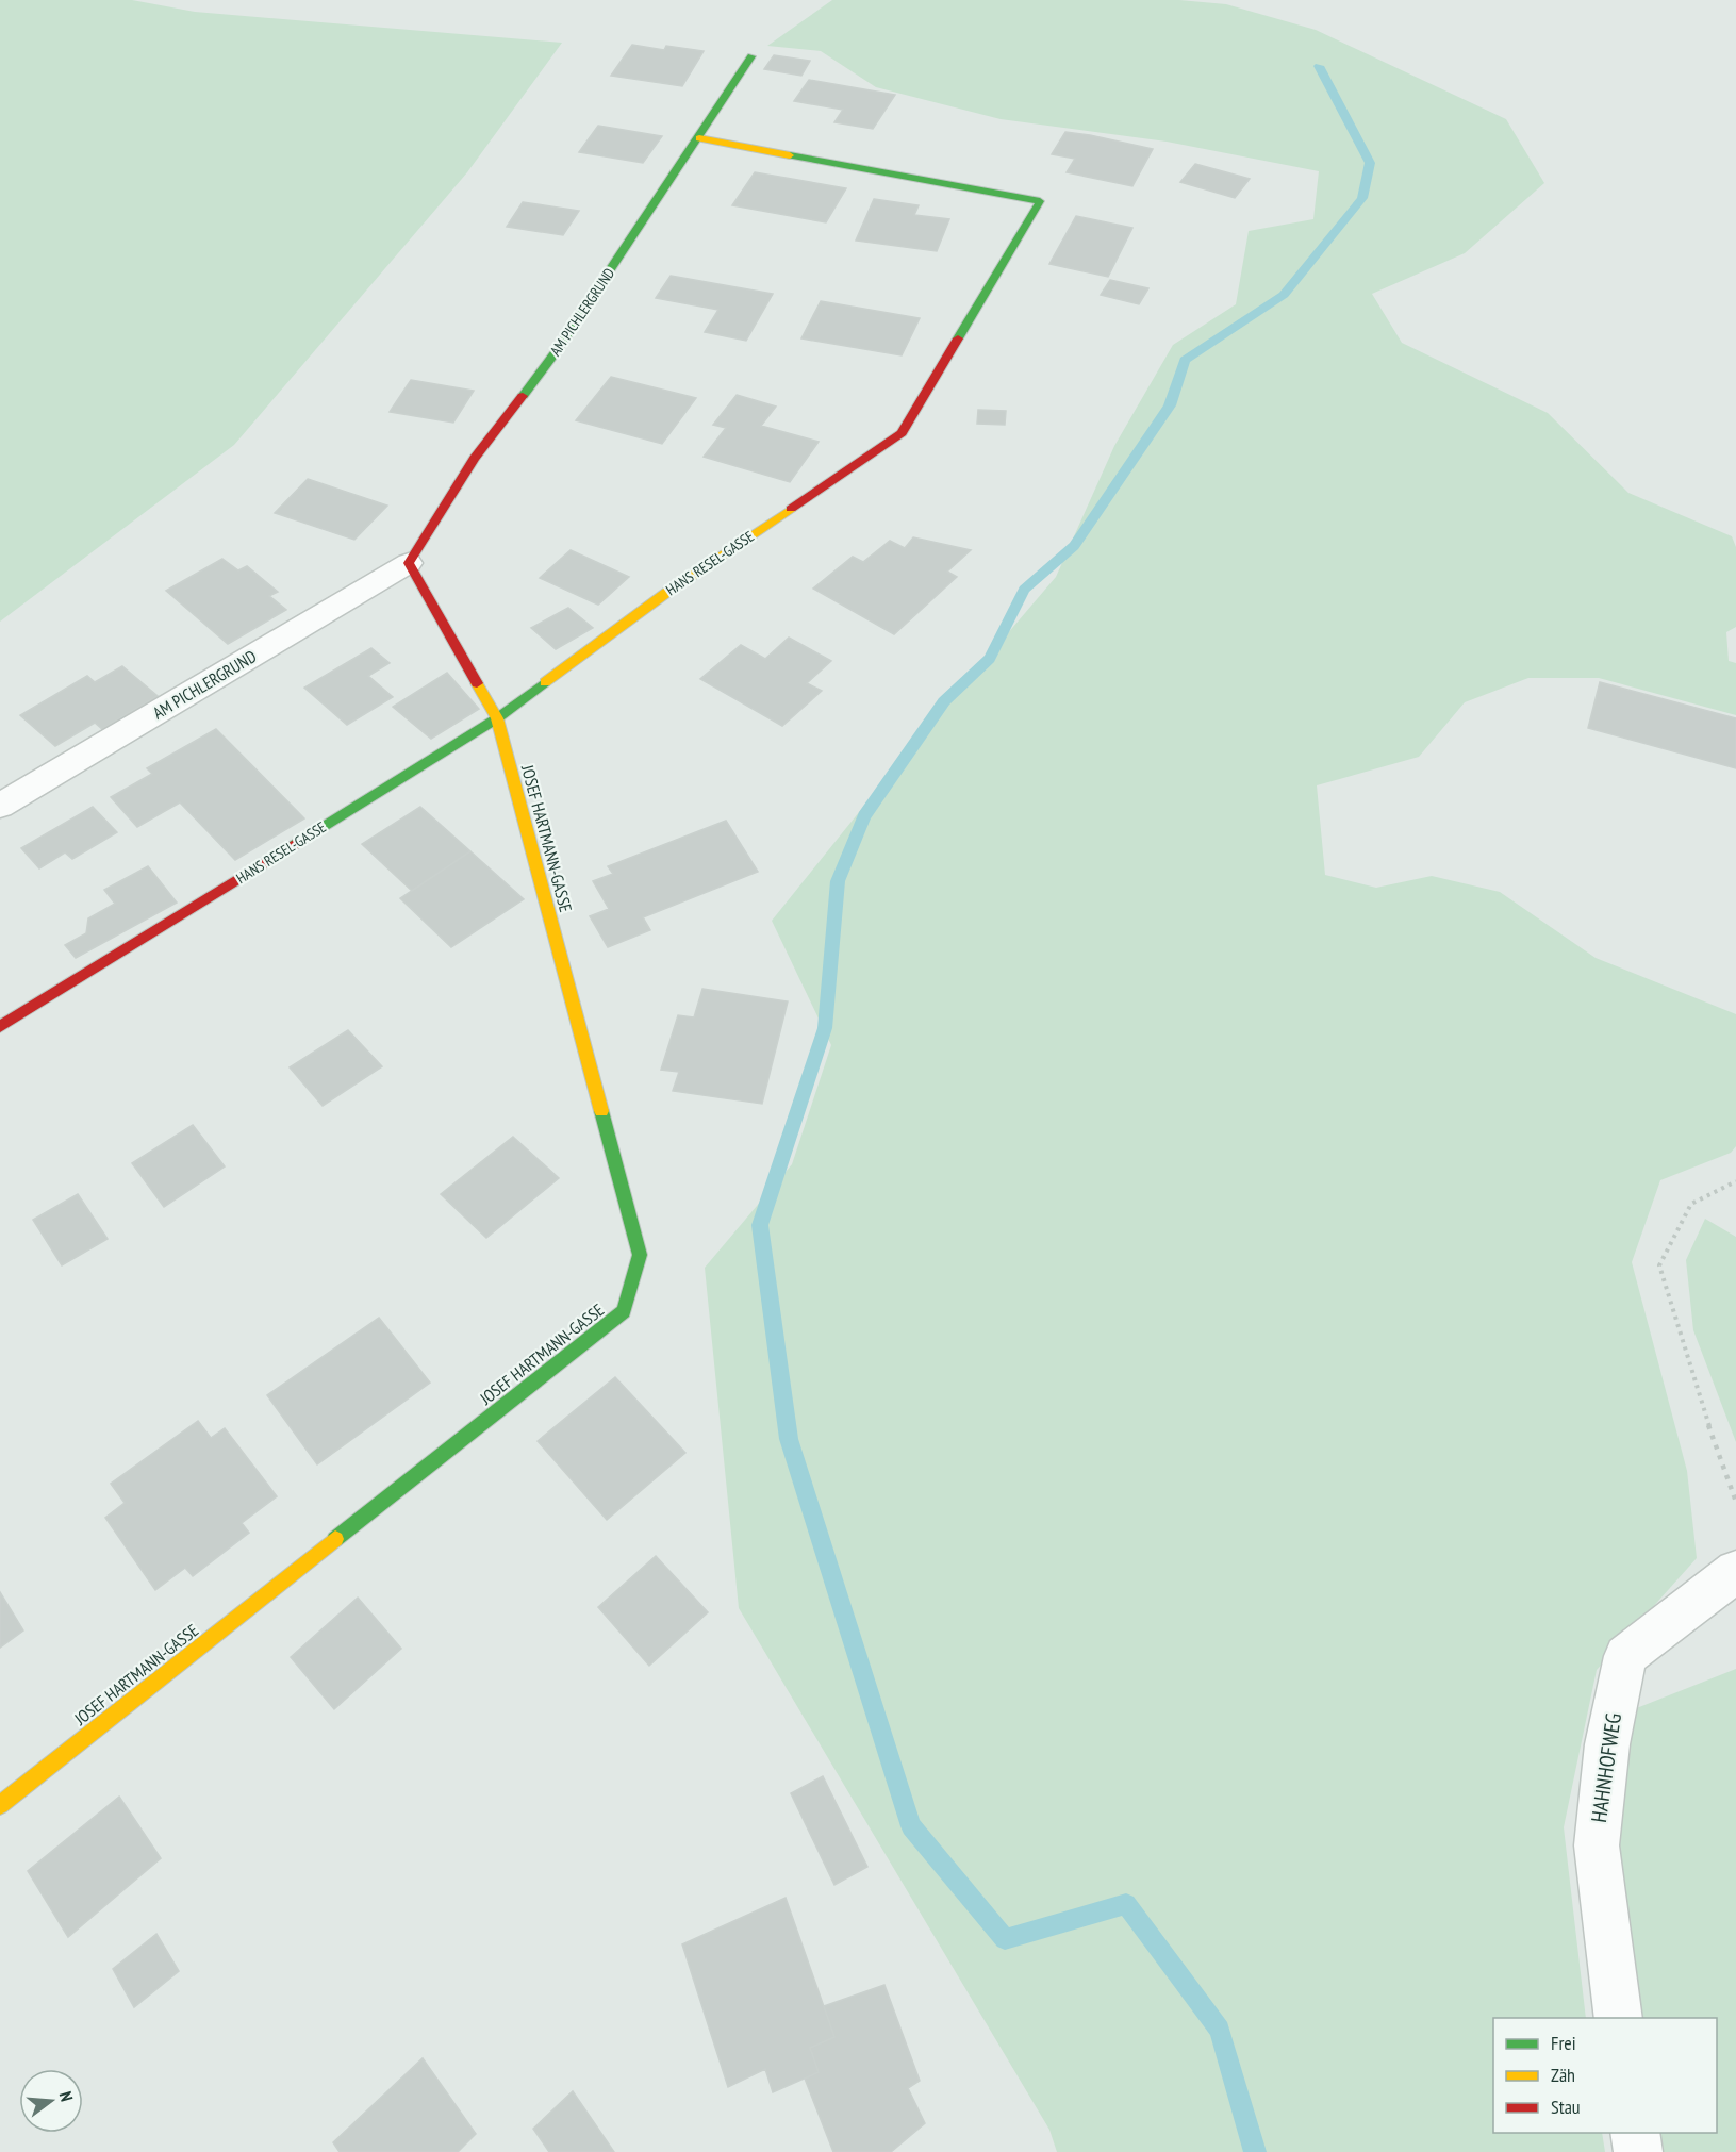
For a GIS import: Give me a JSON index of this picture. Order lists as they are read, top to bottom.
{
  "streets": {
    "street": [
      "AM PICHLERGRUND",
      "HANS RESEL-GASSE",
      "JOSEF HARTMANN-GASSE",
      "HAHNHOFWEG"
    ]
  },
  "crossings": [
    ["AM PICHLERGRUND", "HANS RESEL-GASSE"],
    ["HANS RESEL-GASSE", "JOSEF HARTMANN-GASSE"]
  ],
  "legend": ["Frei", "Zäh", "Stau"],
  "north": "right"
}
